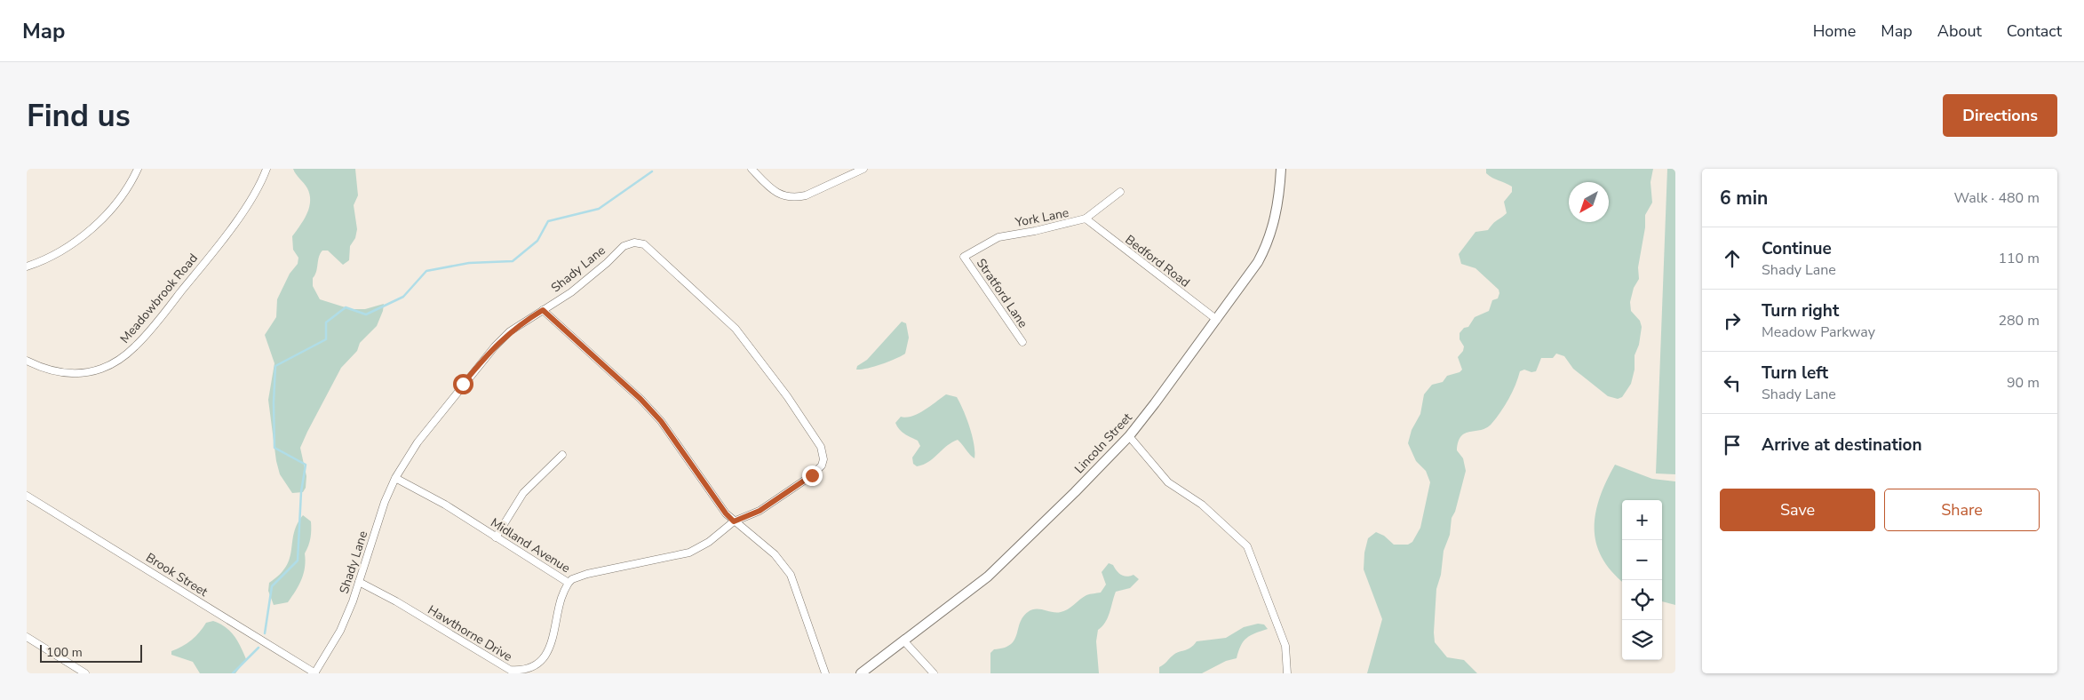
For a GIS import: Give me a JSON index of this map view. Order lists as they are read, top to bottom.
{
  "streets": {
    "main road": ["Lincoln Street"],
    "street": [
      "York Lane",
      "Bedford Road",
      "Shady Lane",
      "Stratford Lane",
      "Meadowbrook Road",
      "Midland Avenue",
      "Brook Street",
      "Hawthorne Drive"
    ]
  },
  "crossings": [
    ["York Lane", "Bedford Road"],
    ["York Lane", "Stratford Lane"],
    ["Bedford Road", "Lincoln Street"],
    ["Shady Lane", "Midland Avenue"],
    ["Shady Lane", "Brook Street"],
    ["Shady Lane", "Hawthorne Drive"],
    ["Midland Avenue", "Hawthorne Drive"]
  ],
  "scale_bar": "100 m",
  "north": "bottom left",
  "page": {
    "header": "Map",
    "nav": [
      "Home",
      "Map",
      "About",
      "Contact"
    ],
    "buttons": [
      "Directions",
      ["Save", "Share"]
    ],
    "title": "Find us",
    "heading": ["6 min", "Walk · 480 m"],
    "list": [
      ["Continue", "Shady Lane", "110 m"],
      ["Turn right", "Meadow Parkway", "280 m"],
      ["Turn left", "Shady Lane", "90 m"],
      "Arrive at destination"
    ],
    "map_buttons": ["+", "−"],
    "scale": "100 m"
  }
}
